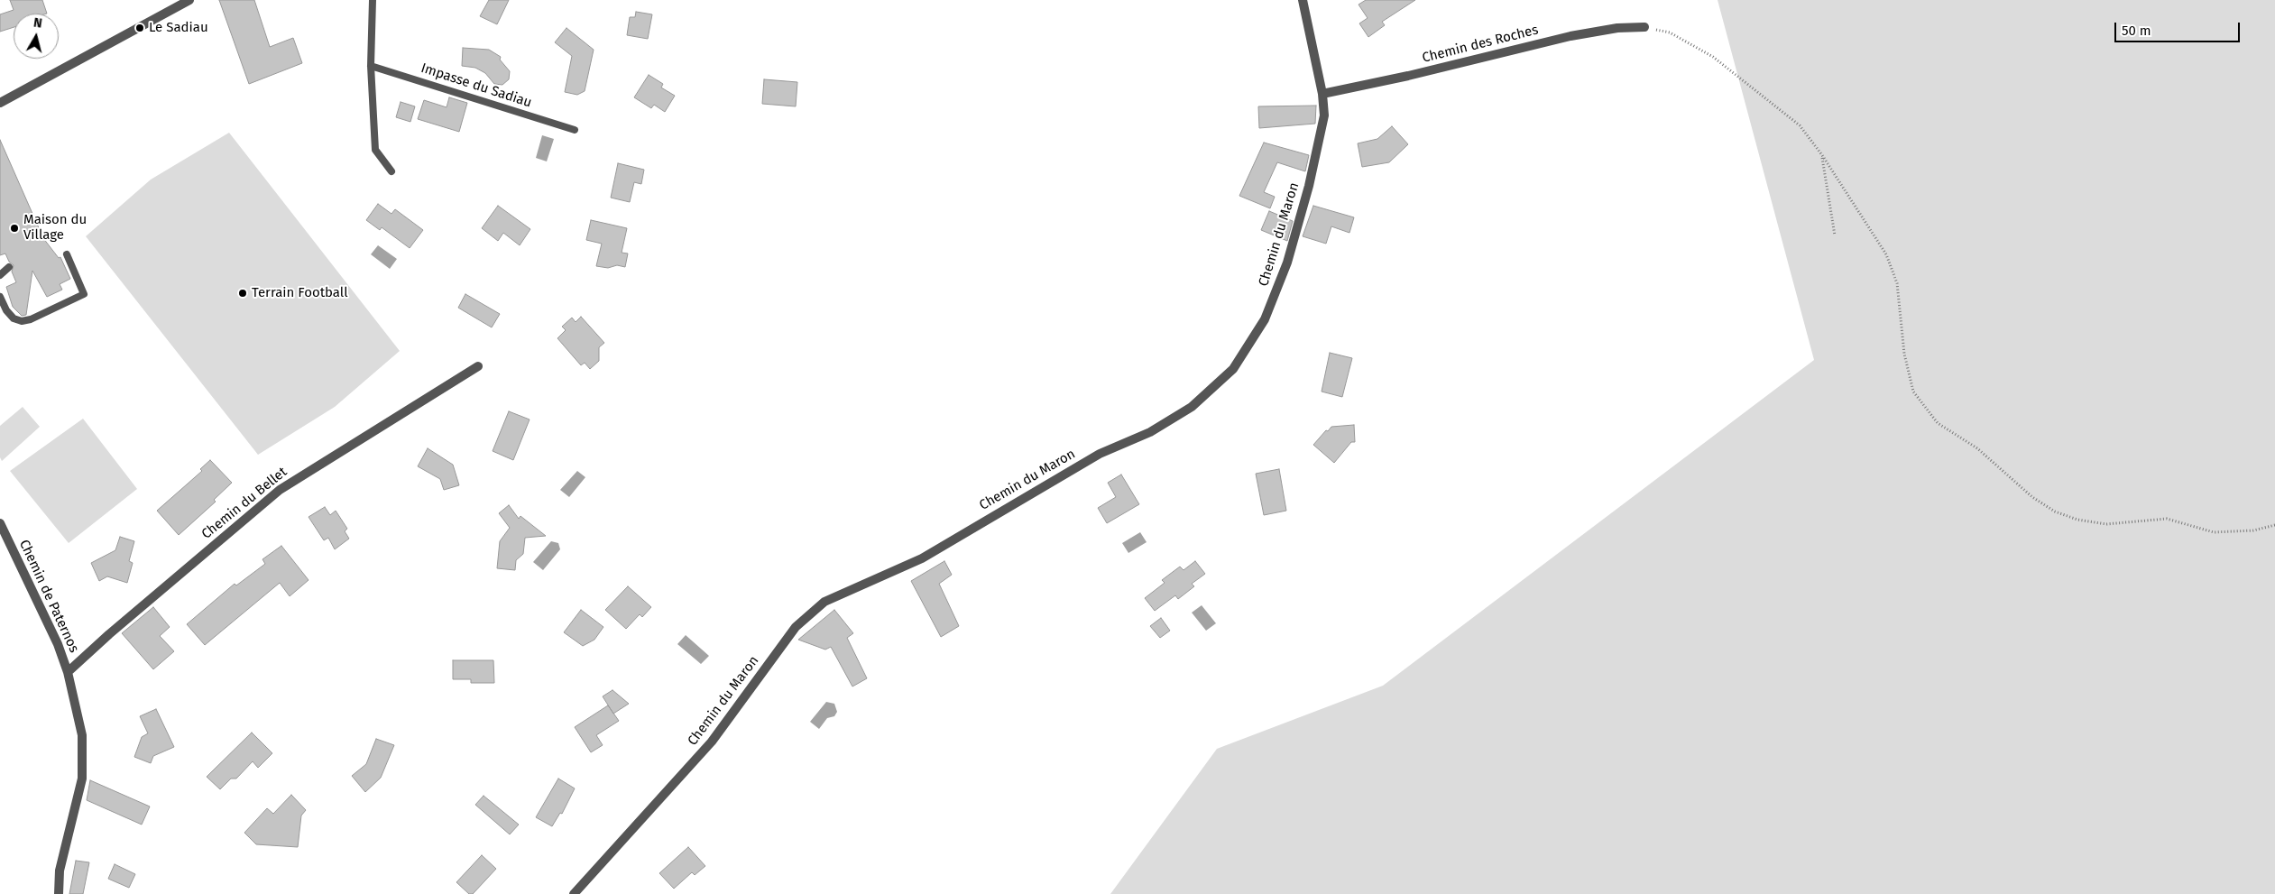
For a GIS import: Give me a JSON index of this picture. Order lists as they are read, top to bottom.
{
  "streets": {
    "street": [
      "Chemin des Roches",
      "Chemin du Maron",
      "Chemin du Bellet",
      "Chemin de Paternos"
    ],
    "lane": ["Impasse du Sadiau"]
  },
  "crossings": [
    ["Chemin des Roches", "Chemin du Maron"],
    ["Chemin du Bellet", "Chemin de Paternos"]
  ],
  "places": ["Le Sadiau", "Maison du Village", "Terrain Football"],
  "scale_bar": "50 m",
  "north": "top"
}
